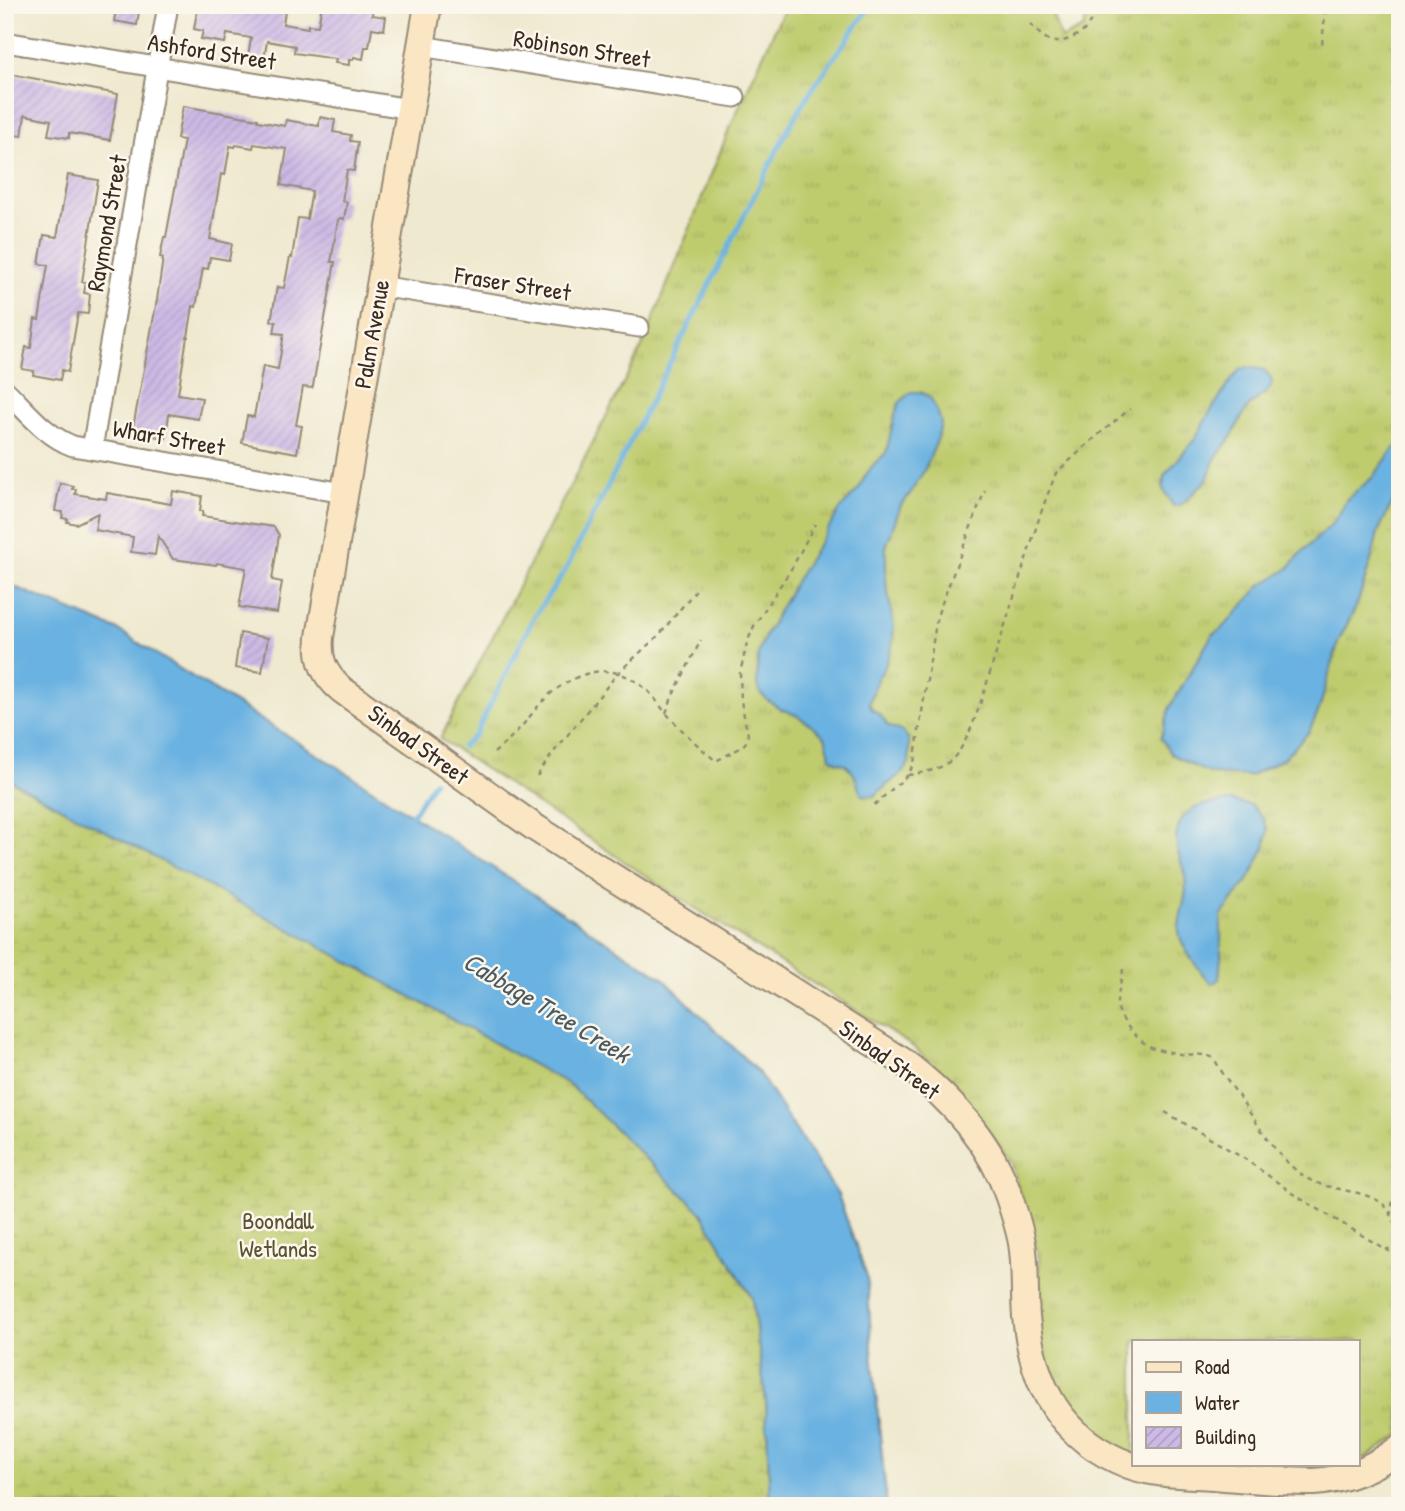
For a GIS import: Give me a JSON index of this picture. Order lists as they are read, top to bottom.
{
  "streets": {
    "street": [
      "Robinson Street",
      "Ashford Street",
      "Raymond Street",
      "Fraser Street",
      "Palm Avenue",
      "Wharf Street",
      "Sinbad Street"
    ]
  },
  "crossings": [
    ["Robinson Street", "Palm Avenue"],
    ["Ashford Street", "Raymond Street"],
    ["Ashford Street", "Palm Avenue"],
    ["Raymond Street", "Wharf Street"],
    ["Fraser Street", "Palm Avenue"],
    ["Palm Avenue", "Wharf Street"],
    ["Palm Avenue", "Sinbad Street"]
  ],
  "water": ["Cabbage Tree Creek"],
  "parks": ["Boondall Wetlands"],
  "legend": ["Road", "Water", "Building"]
}
